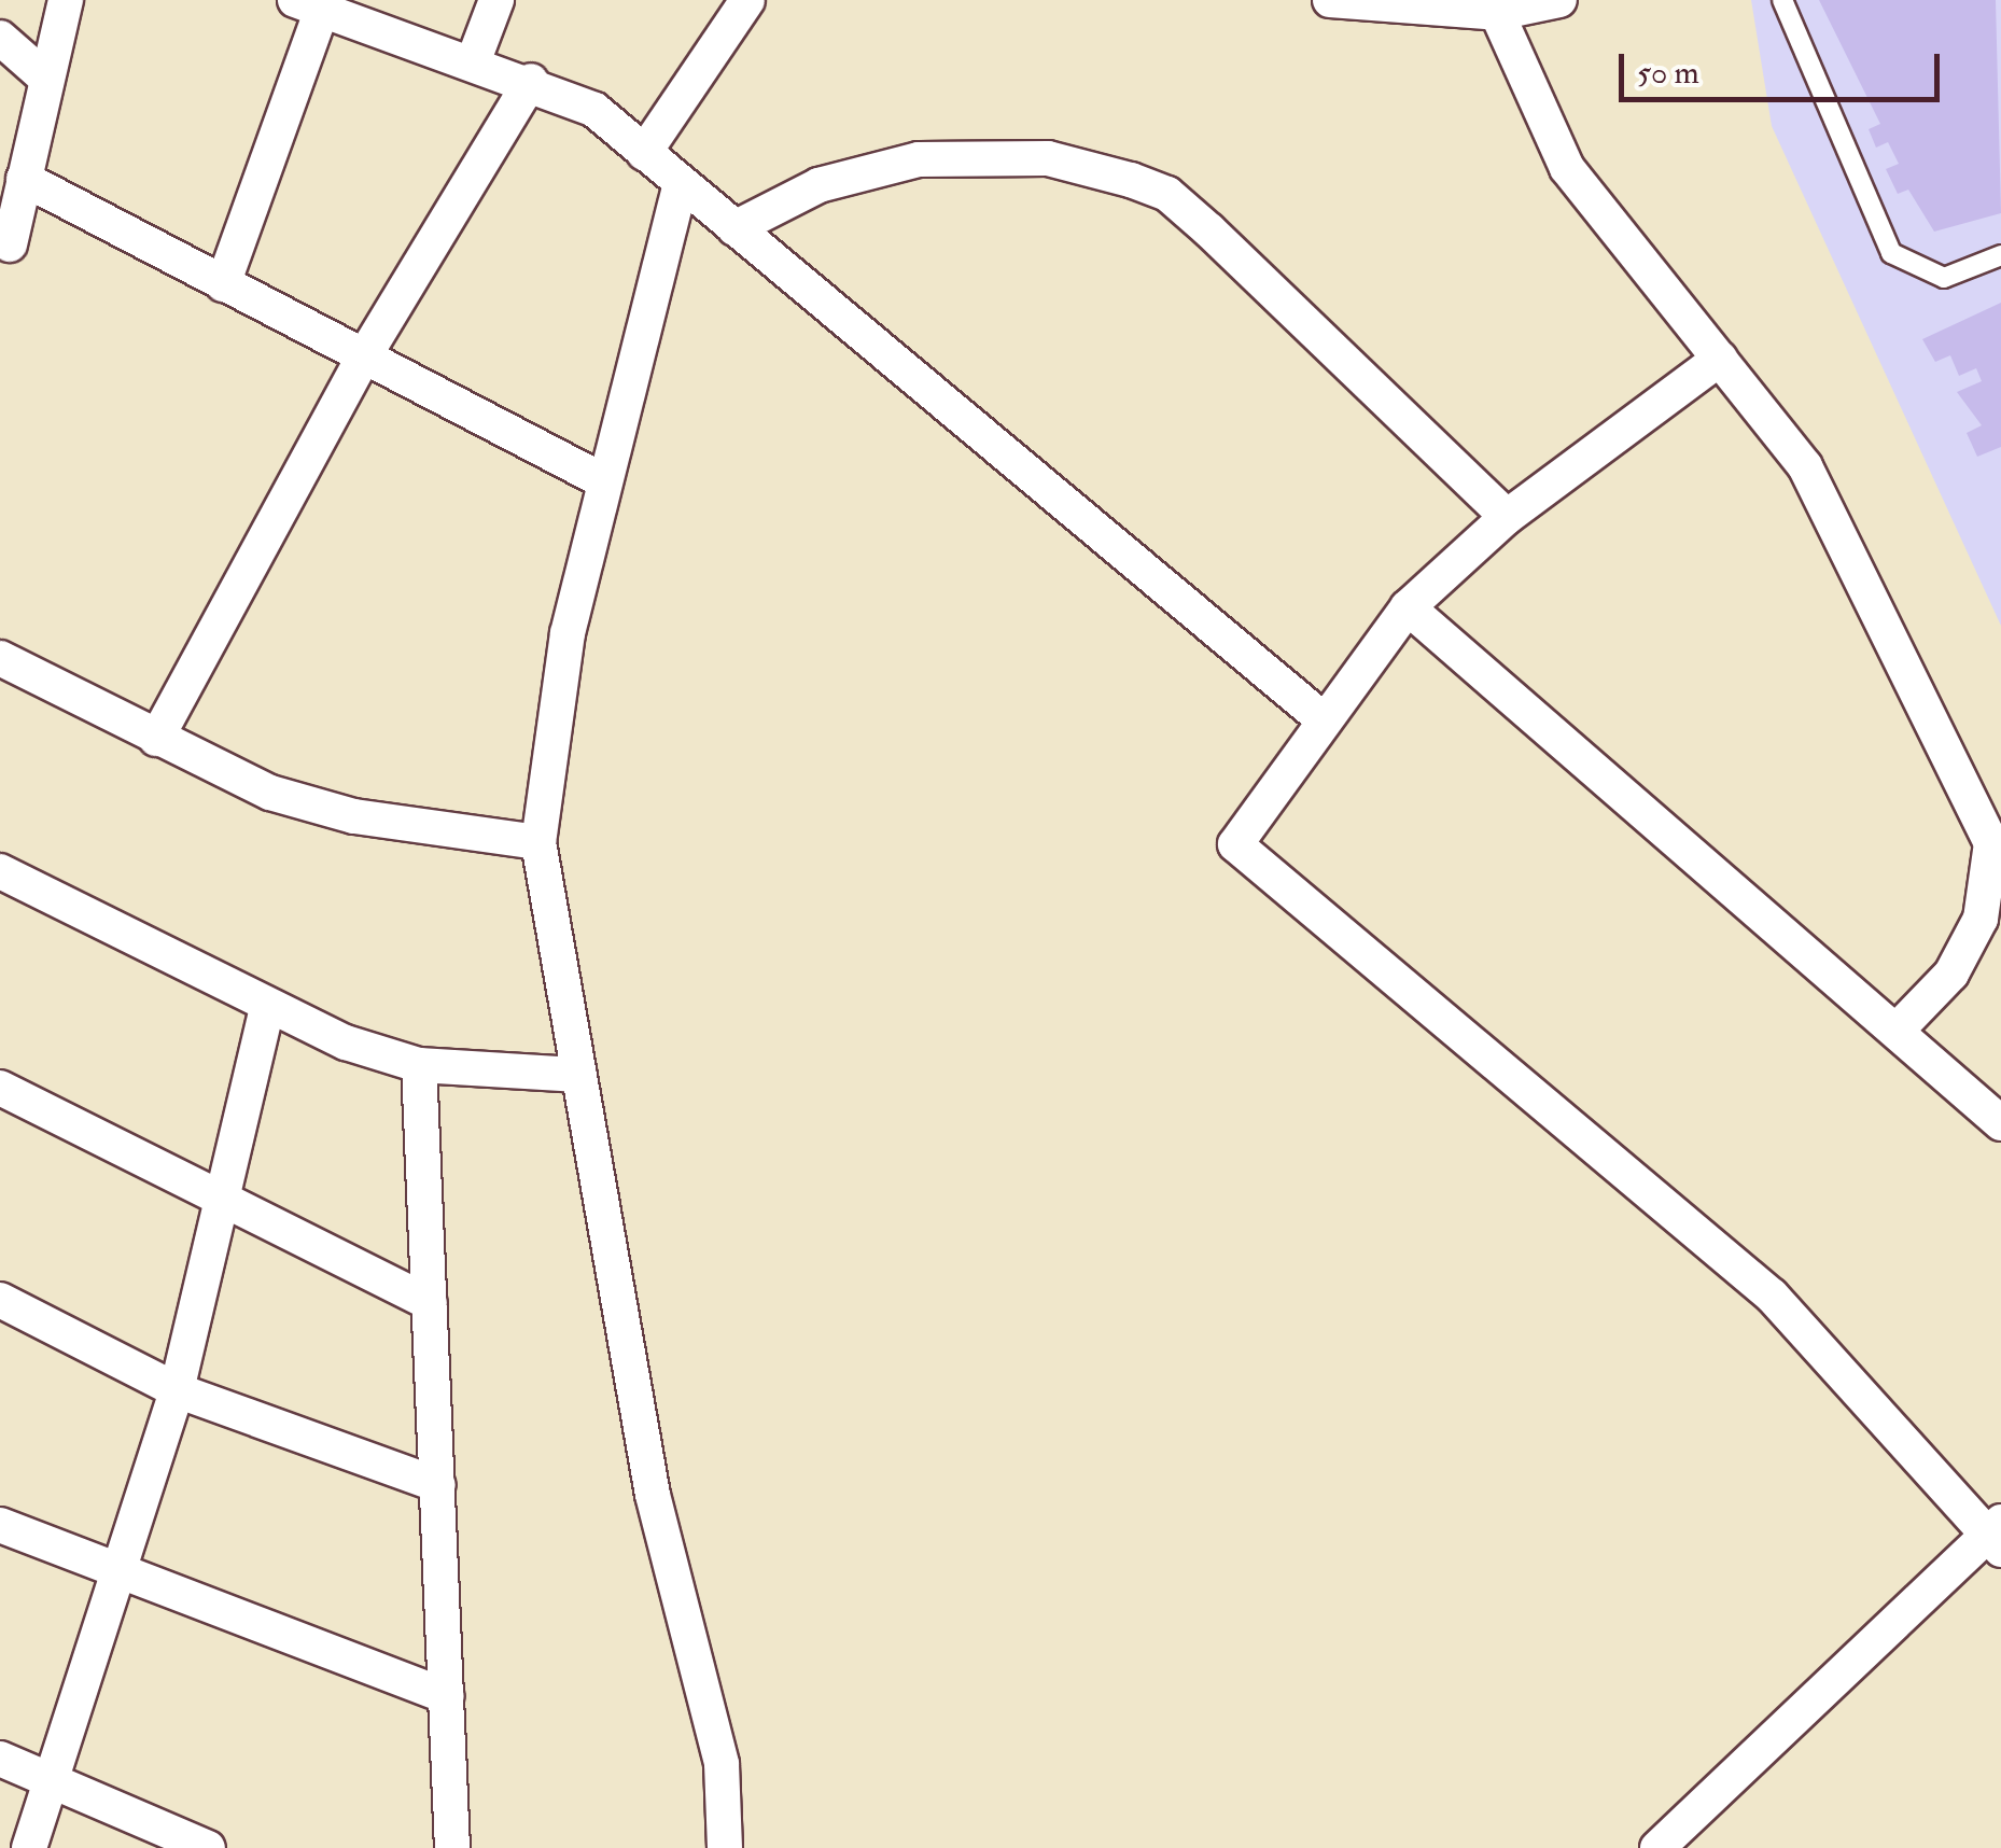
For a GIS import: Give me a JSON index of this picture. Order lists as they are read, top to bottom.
{
  "scale_bar": "50 m"
}
